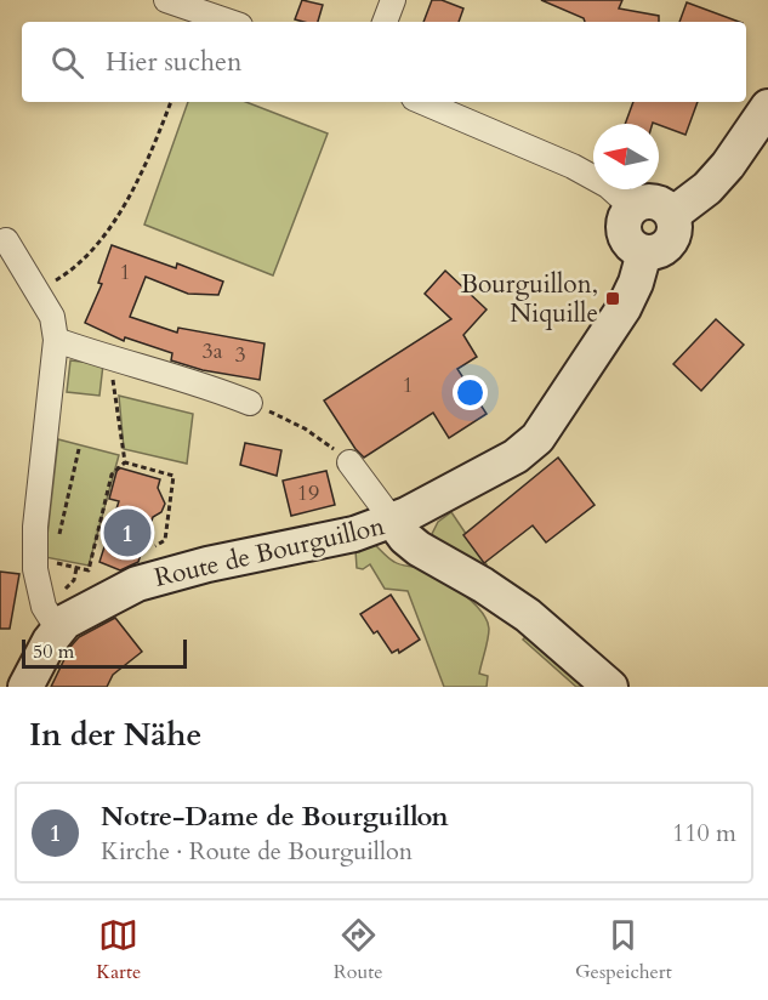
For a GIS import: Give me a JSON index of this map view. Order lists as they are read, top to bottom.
{
  "streets": {
    "main road": ["Route de Bourguillon"]
  },
  "places": {
    "transit": ["Bourguillon, Niquille"]
  },
  "house_numbers": [
    "1",
    "3a",
    "3",
    "1",
    "19"
  ],
  "scale_bar": "50 m",
  "north": "left",
  "page": {
    "search": "Hier suchen",
    "pins": "1",
    "scale": "50 m",
    "heading": "In der Nähe",
    "list": [
      {
        "mark": "1",
        "name": "Notre-Dame de Bourguillon",
        "note": "Kirche · Route de Bourguillon",
        "value": "110 m"
      }
    ],
    "nav": ["Karte", "Route", "Gespeichert"]
  }
}
